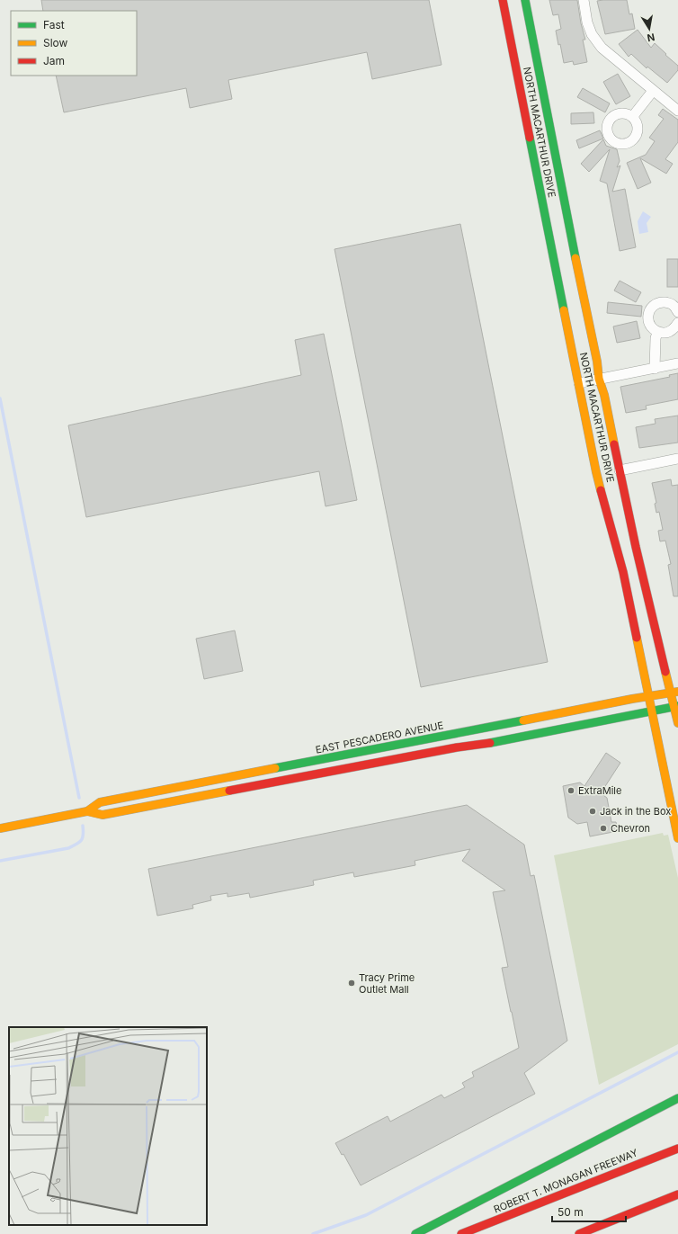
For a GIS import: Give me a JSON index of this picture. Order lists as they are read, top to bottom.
{
  "streets": {
    "main road": ["NORTH MACARTHUR DRIVE", "EAST PESCADERO AVENUE", "ROBERT T. MONAGAN FREEWAY"]
  },
  "crossings": [
    ["NORTH MACARTHUR DRIVE", "EAST PESCADERO AVENUE"]
  ],
  "places": [
    "ExtraMile",
    "Jack in the Box",
    "Chevron",
    "Tracy Prime Outlet Mall"
  ],
  "legend": ["Fast", "Slow", "Jam"],
  "scale_bar": "50 m",
  "north": "bottom"
}
